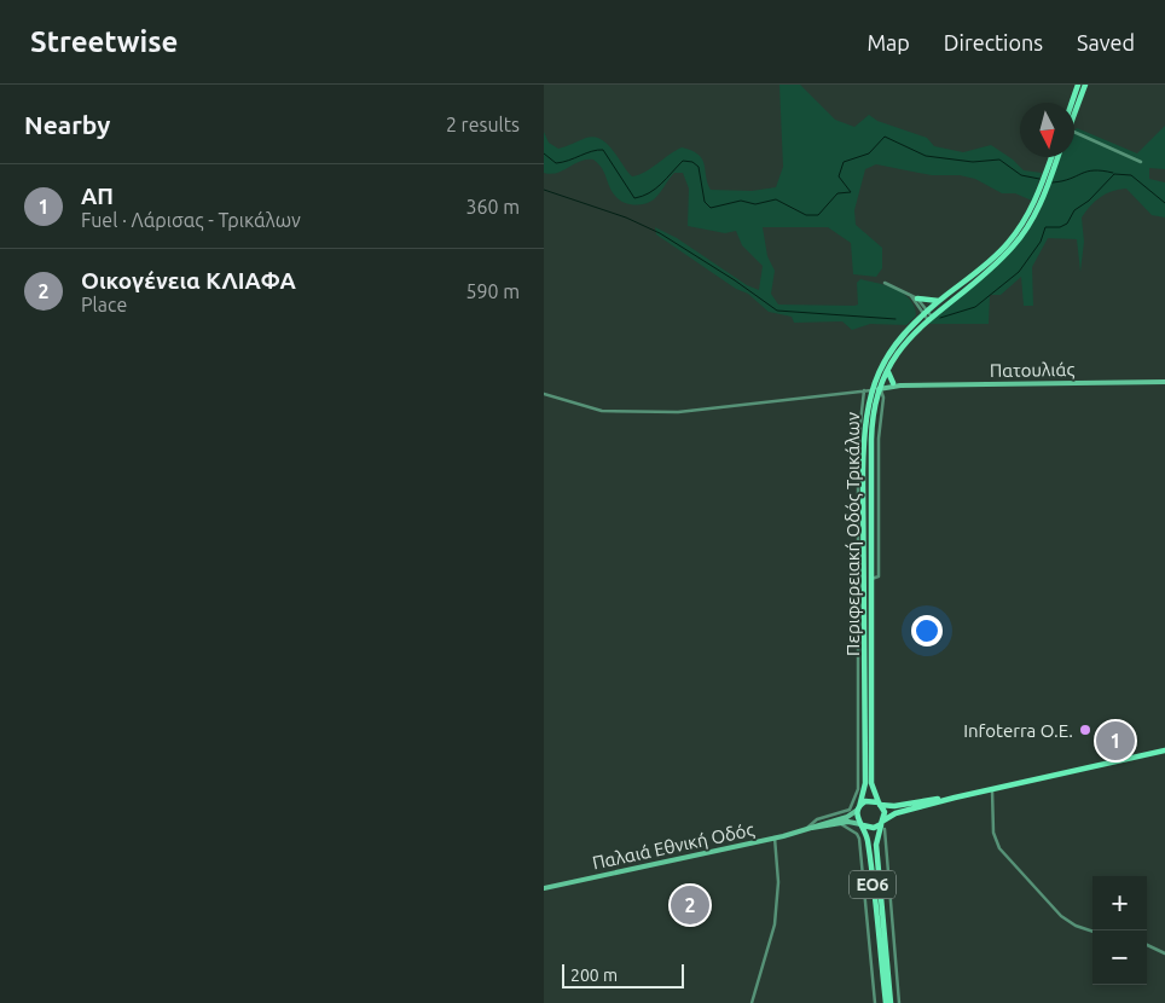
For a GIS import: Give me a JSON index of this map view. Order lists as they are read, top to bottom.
{
  "streets": {
    "main road": [
      "Πατουλιάς",
      "Περιφερειακή Οδός Τρικάλων",
      "Παλαιά Εθνική Οδός",
      "ΕΟ6"
    ]
  },
  "crossings": [
    ["Πατουλιάς", "Περιφερειακή Οδός Τρικάλων"],
    ["Περιφερειακή Οδός Τρικάλων", "Παλαιά Εθνική Οδός"],
    ["Περιφερειακή Οδός Τρικάλων", "ΕΟ6"],
    ["Παλαιά Εθνική Οδός", "ΕΟ6"]
  ],
  "places": ["Infoterra Ο.Ε."],
  "scale_bar": "200 m",
  "north": "bottom",
  "page": {
    "header": "Streetwise",
    "nav": ["Map", "Directions", "Saved"],
    "heading": ["Nearby", "2 results"],
    "list": [
      {
        "mark": "1",
        "name": "ΑΠ",
        "note": "Fuel · Λάρισας - Τρικάλων",
        "value": "360 m"
      },
      {
        "mark": "2",
        "name": "Οικογένεια ΚΛΙΑΦΑ",
        "note": "Place",
        "value": "590 m"
      }
    ],
    "pins": ["1", "2"],
    "map_buttons": ["+", "−"],
    "scale": "200 m"
  }
}
